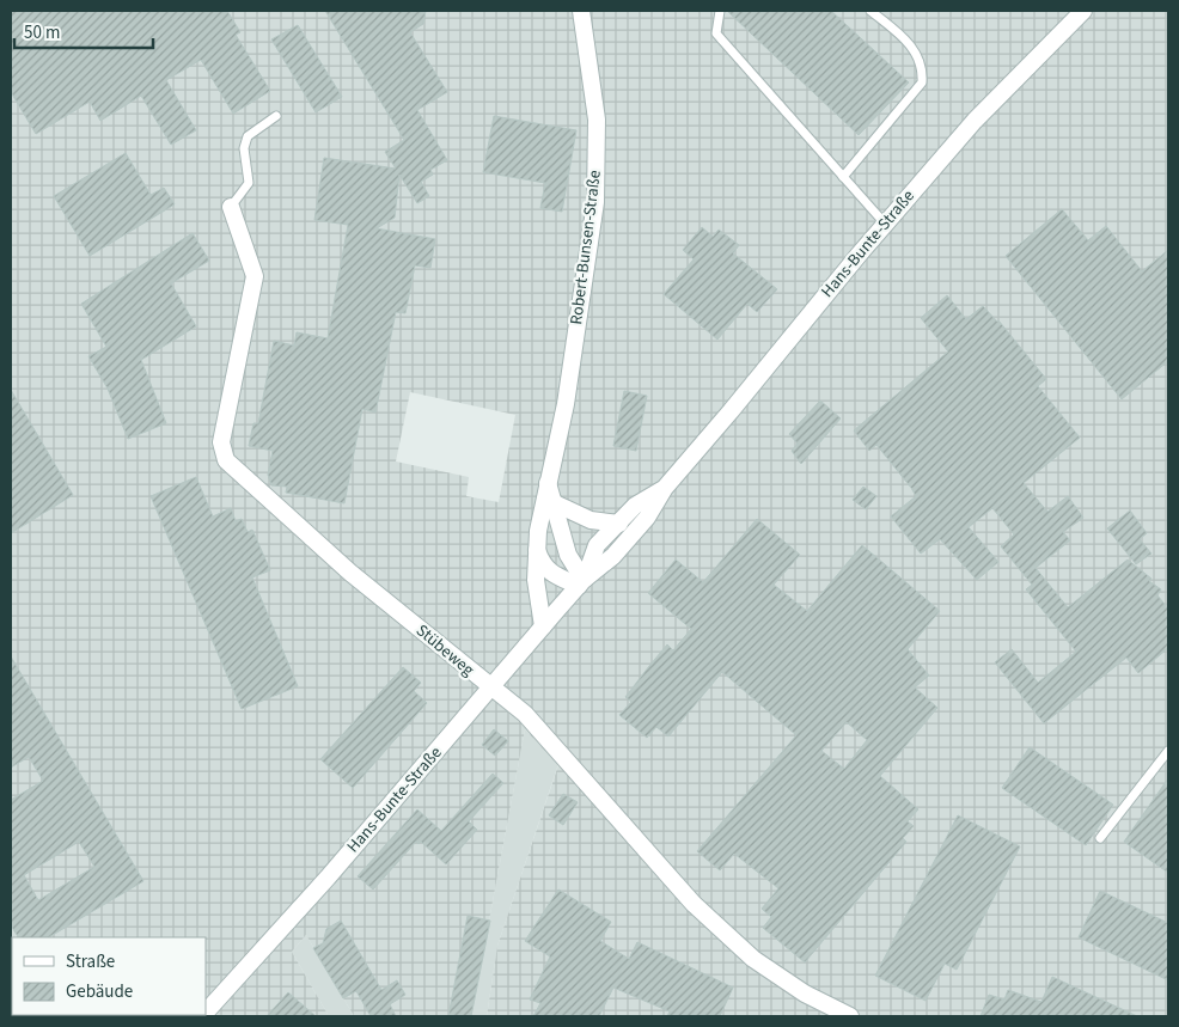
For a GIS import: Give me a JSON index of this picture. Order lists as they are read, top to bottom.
{
  "streets": {
    "street": ["Hans-Bunte-Straße", "Robert-Bunsen-Straße", "Stübeweg"]
  },
  "crossings": [
    ["Hans-Bunte-Straße", "Robert-Bunsen-Straße"],
    ["Hans-Bunte-Straße", "Stübeweg"]
  ],
  "legend": ["Straße", "Gebäude"],
  "scale_bar": "50 m"
}
